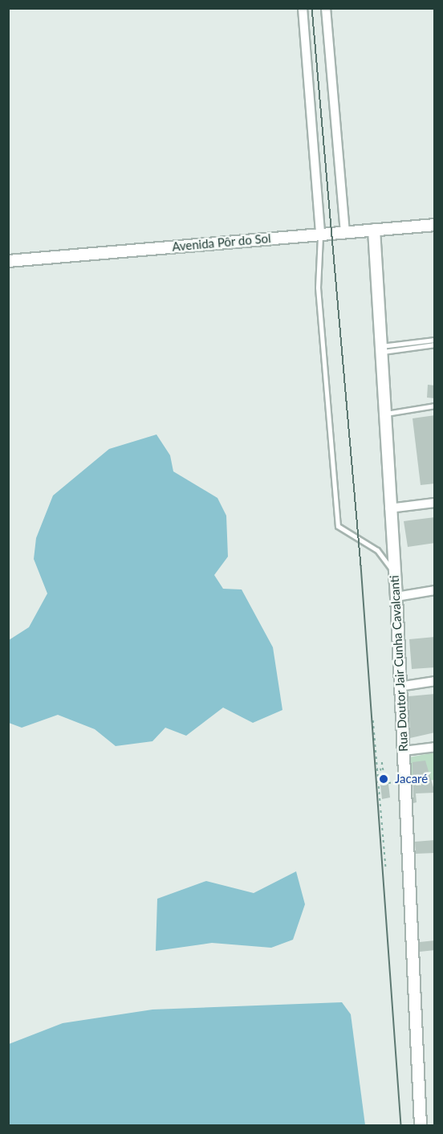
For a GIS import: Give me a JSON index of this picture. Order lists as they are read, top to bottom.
{
  "streets": {
    "street": ["Avenida Pôr do Sol", "Rua Doutor Jair Cunha Cavalcanti"]
  },
  "crossings": [
    ["Avenida Pôr do Sol", "Rua Doutor Jair Cunha Cavalcanti"]
  ],
  "places": ["Jacaré"]
}
